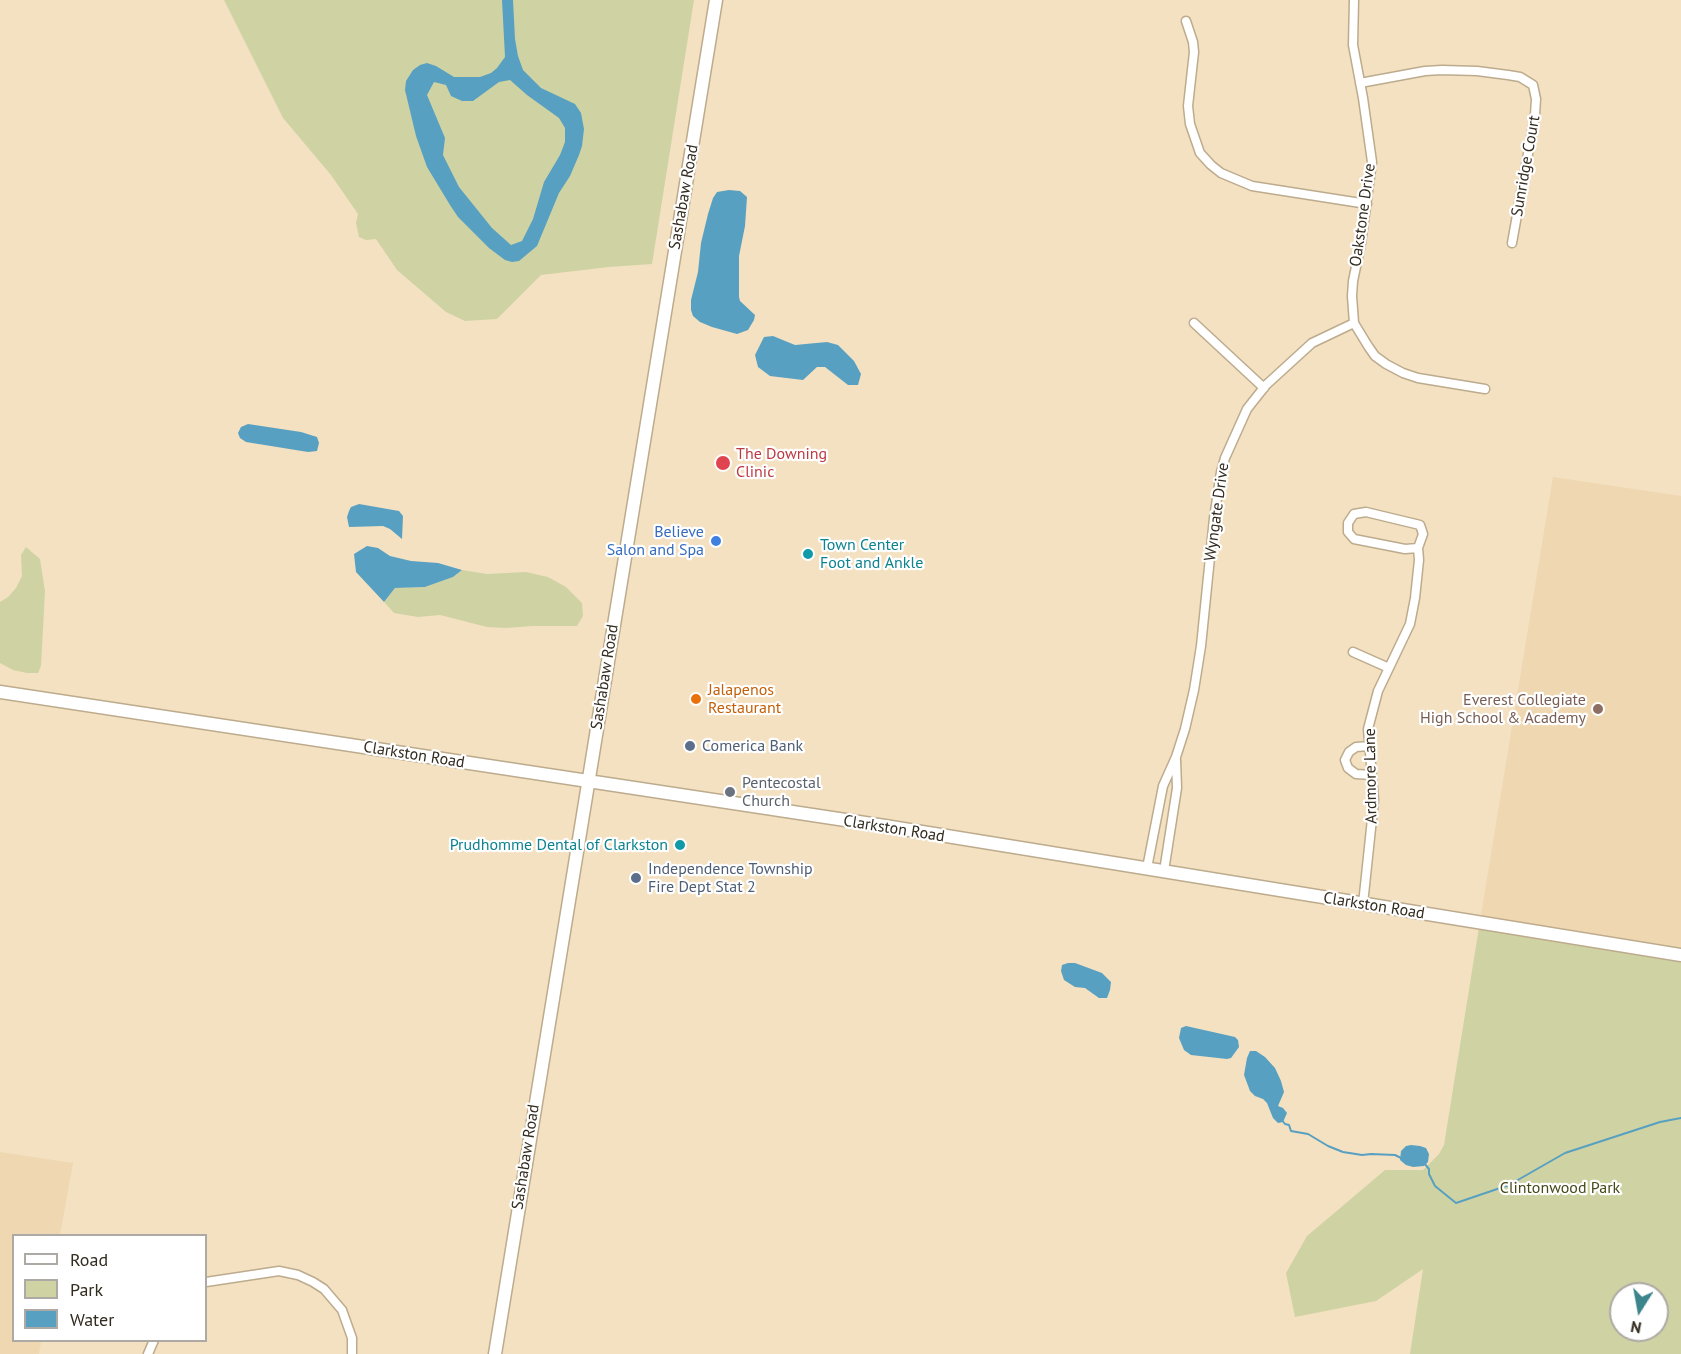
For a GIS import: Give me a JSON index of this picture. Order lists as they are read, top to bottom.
{
  "streets": {
    "main road": ["Sashabaw Road", "Clarkston Road"],
    "street": [
      "Sunridge Court",
      "Oakstone Drive",
      "Wyngate Drive",
      "Ardmore Lane"
    ]
  },
  "crossings": [
    ["Sunridge Court", "Oakstone Drive"],
    ["Sashabaw Road", "Clarkston Road"],
    ["Oakstone Drive", "Wyngate Drive"],
    ["Wyngate Drive", "Clarkston Road"],
    ["Clarkston Road", "Ardmore Lane"]
  ],
  "parks": ["Clintonwood Park"],
  "places": [
    "The Downing Clinic",
    "Believe Salon and Spa",
    "Town Center Foot and Ankle",
    "Jalapenos Restaurant",
    "Everest Collegiate High School & Academy",
    "Comerica Bank",
    "Pentecostal Church",
    "Prudhomme Dental of Clarkston",
    "Independence Township Fire Dept Stat 2"
  ],
  "legend": ["Road", "Park", "Water"],
  "north": "bottom"
}
